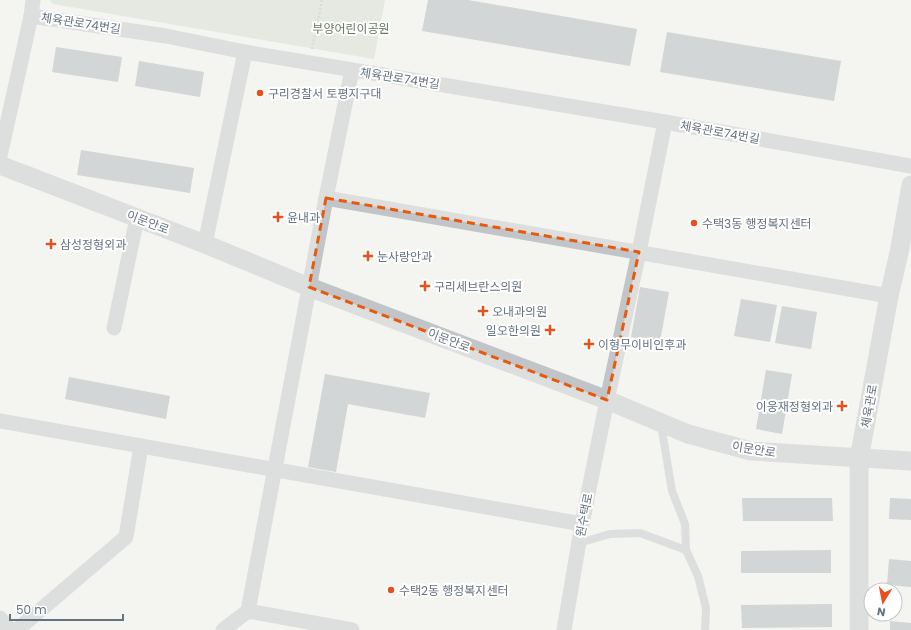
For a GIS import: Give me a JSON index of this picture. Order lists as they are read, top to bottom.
{
  "streets": {
    "street": [
      "체육관로74번길",
      "이문안로",
      "체육관로",
      "원수택로"
    ]
  },
  "crossings": [
    ["체육관로74번길", "원수택로"],
    ["이문안로", "체육관로"],
    ["이문안로", "원수택로"]
  ],
  "parks": ["부양어린이공원"],
  "places": {
    "other": ["구리경찰서 토평지구대", "수택3동 행정복지센터", "수택2동 행정복지센터"],
    "health": [
      "윤내과",
      "삼성정형외과",
      "눈사랑안과",
      "구리세브란스의원",
      "오내과의원",
      "일오한의원",
      "이형무이비인후과",
      "이웅재정형외과"
    ]
  },
  "scale_bar": "50 m",
  "north": "bottom"
}
